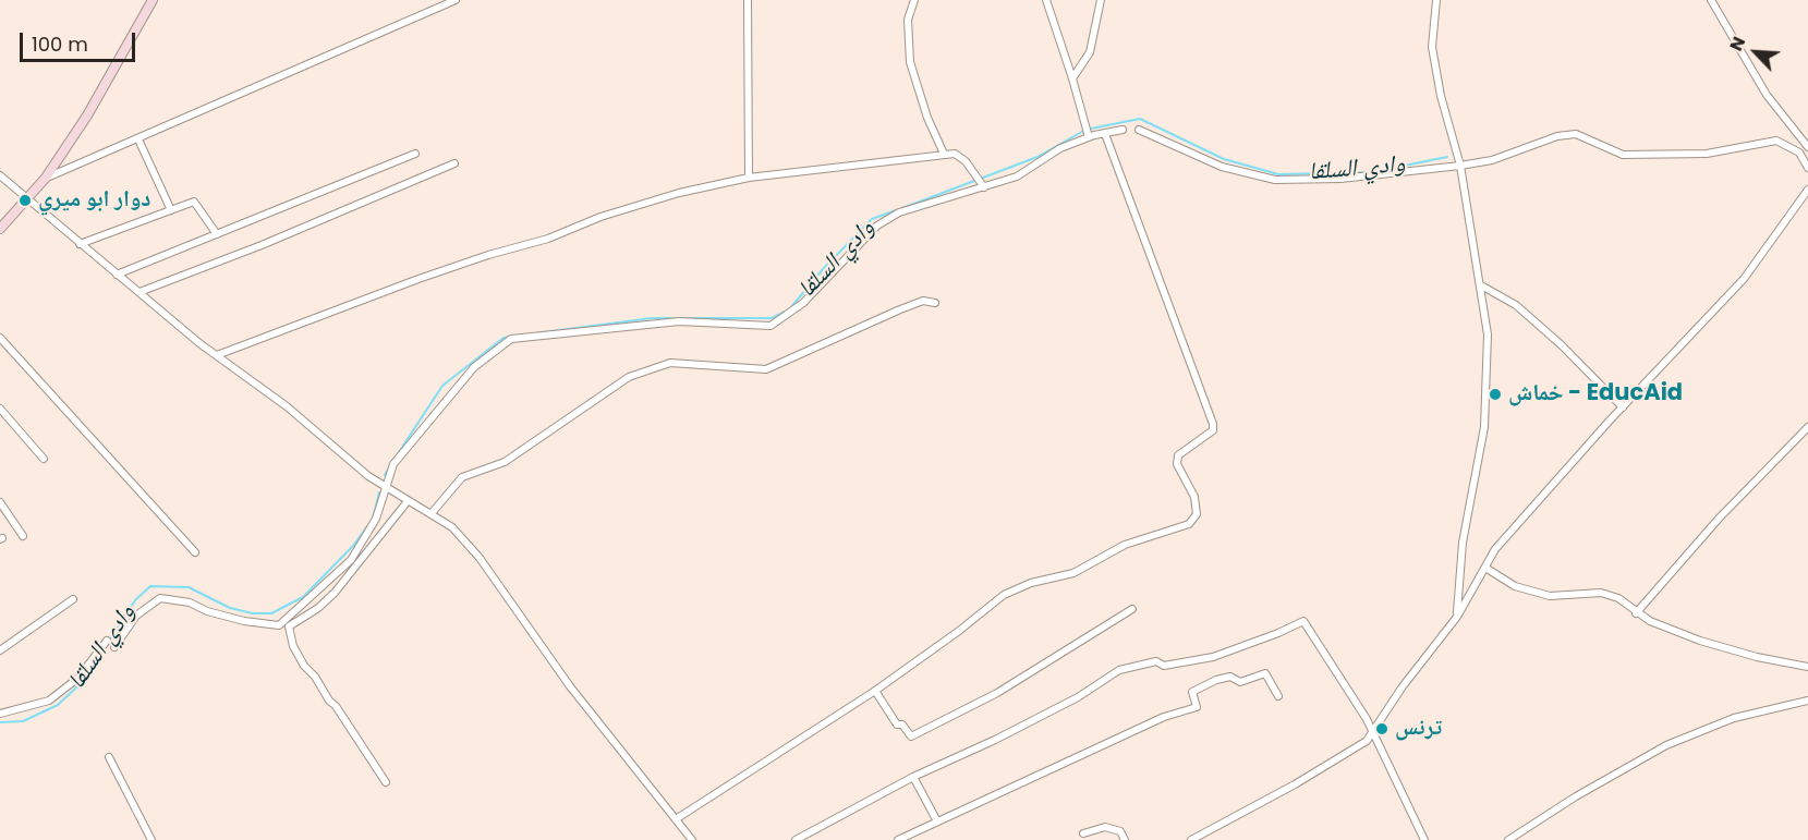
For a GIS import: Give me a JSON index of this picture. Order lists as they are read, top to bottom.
{
  "water": ["وادي السلقا"],
  "places": ["دوار ابو ميري", "خماش - EducAid", "ترنس"],
  "scale_bar": "100 m",
  "north": "top left"
}
